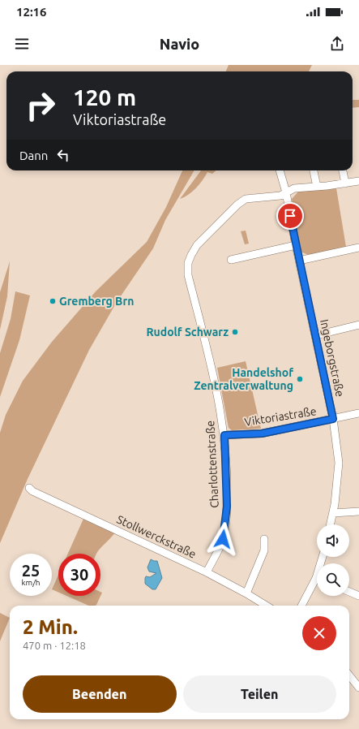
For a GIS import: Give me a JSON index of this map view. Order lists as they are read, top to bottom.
{
  "streets": {
    "street": [
      "Ingeborgstraße",
      "Viktoriastraße",
      "Charlottenstraße",
      "Stollwerckstraße"
    ]
  },
  "crossings": [
    ["Ingeborgstraße", "Viktoriastraße"],
    ["Ingeborgstraße", "Charlottenstraße"],
    ["Viktoriastraße", "Charlottenstraße"],
    ["Charlottenstraße", "Stollwerckstraße"]
  ],
  "places": ["Gremberg Brn", "Rudolf Schwarz", "Handelshof Zentralverwaltung"],
  "page": {
    "status": "12:16",
    "header": "Navio",
    "turn": ["120 m", "Viktoriastraße"],
    "then": "Dann",
    "speed": "25 km/h",
    "limit": "30",
    "heading": ["2 Min.", "470 m · 12:18"],
    "buttons": ["Beenden", "Teilen"]
  }
}
